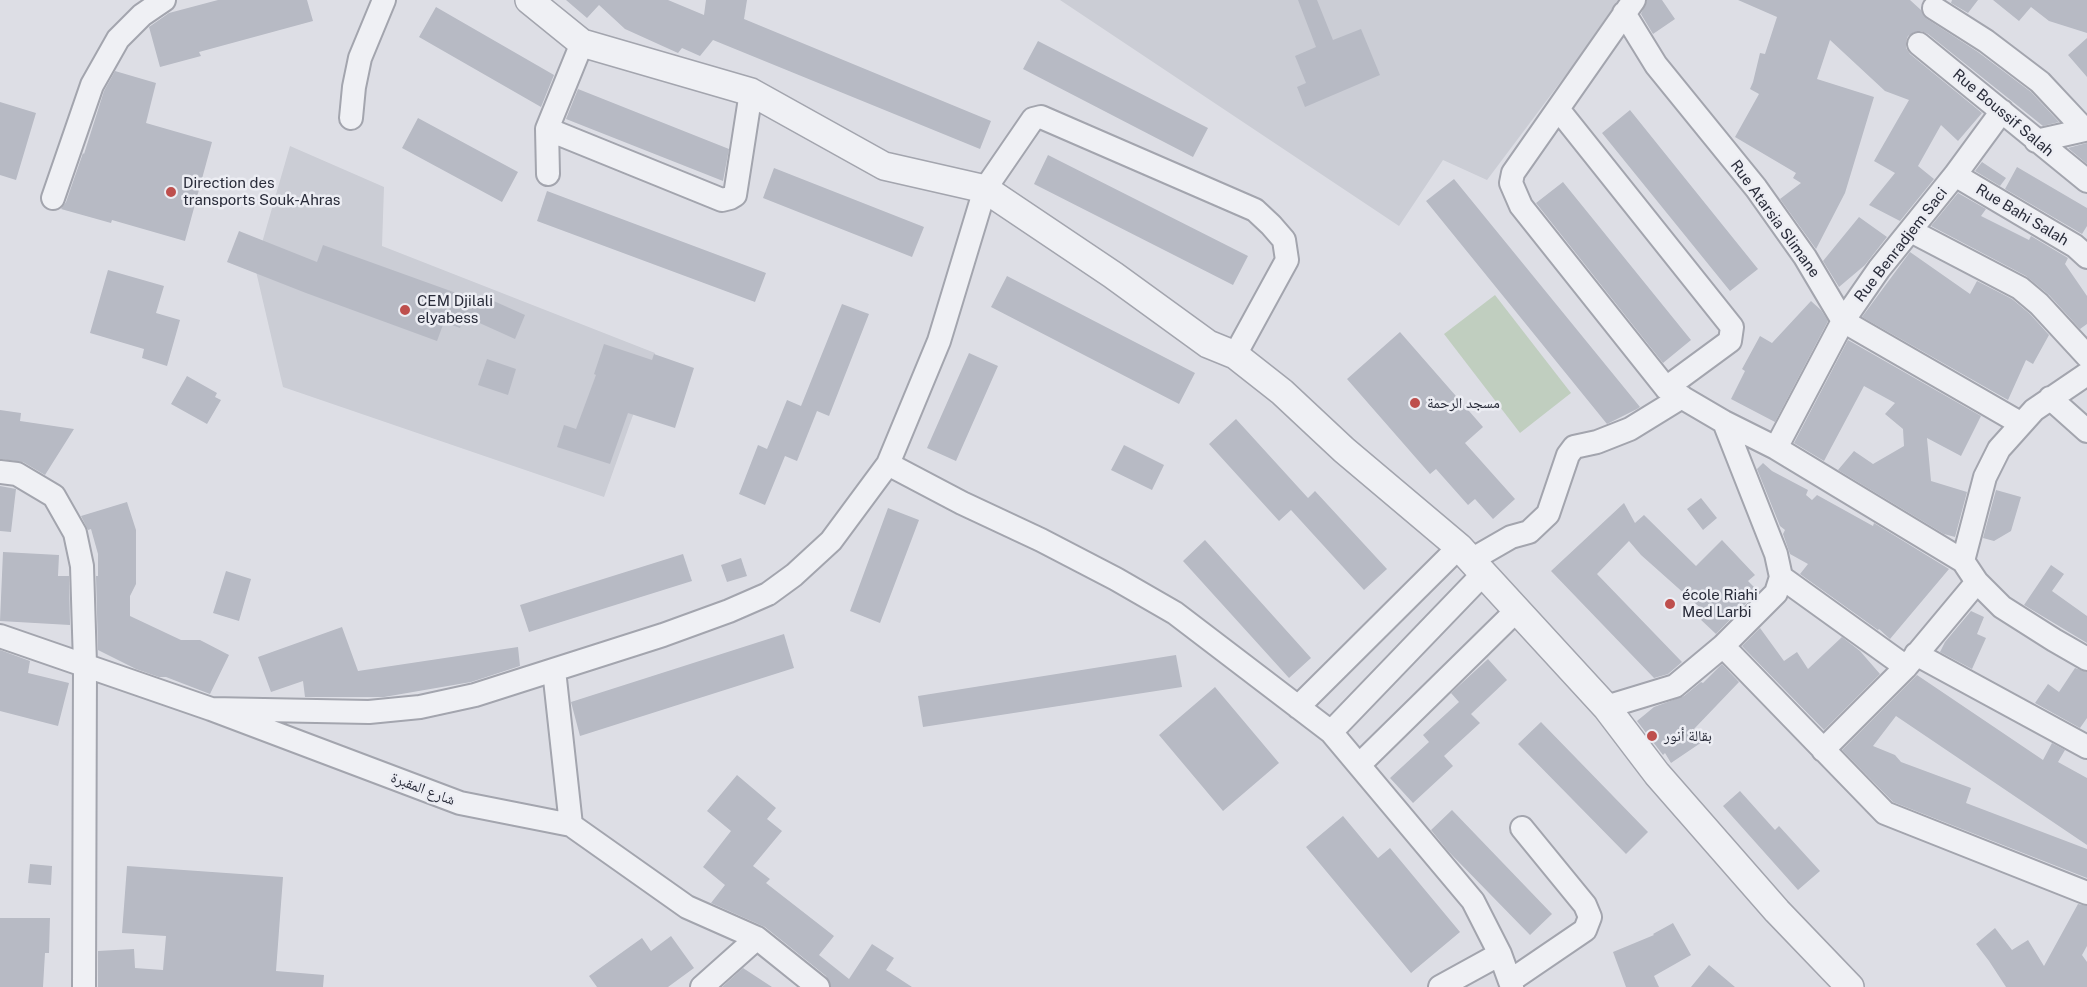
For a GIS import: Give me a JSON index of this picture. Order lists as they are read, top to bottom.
{
  "streets": {
    "street": [
      "Rue Boussif Salah",
      "Rue Bahi Salah",
      "Rue Atarsia Slimane",
      "Rue Benradjem Saci",
      "شارع المقبرة"
    ]
  },
  "crossings": [
    ["Rue Boussif Salah", "Rue Benradjem Saci"],
    ["Rue Bahi Salah", "Rue Benradjem Saci"],
    ["Rue Atarsia Slimane", "Rue Benradjem Saci"]
  ],
  "places": [
    "Direction des transports Souk-Ahras",
    "CEM Djilali elyabess",
    "مسجد الرحمة",
    "école Riahi Med Larbi",
    "بقالة أنور"
  ]
}
